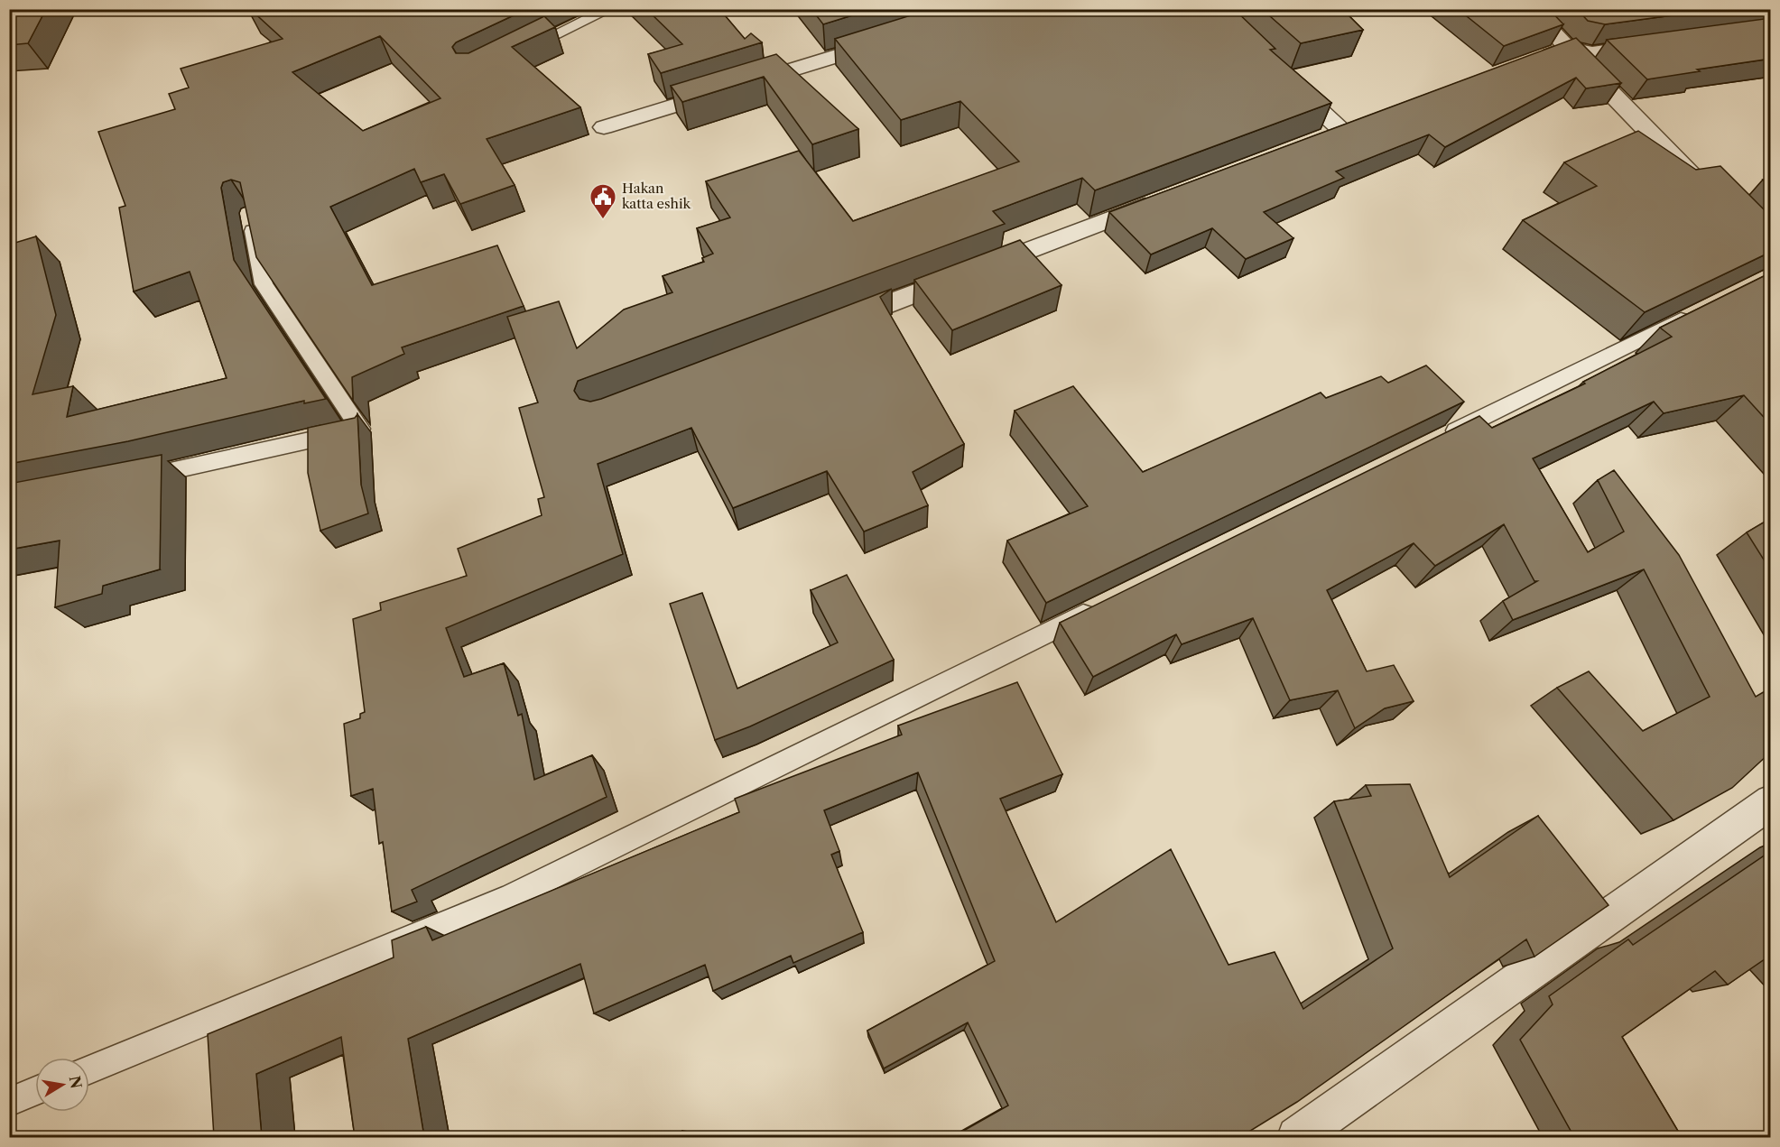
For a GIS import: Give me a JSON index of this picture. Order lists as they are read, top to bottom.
{
  "places": {
    "public building": ["Hakan katta eshik"]
  },
  "north": "right"
}
